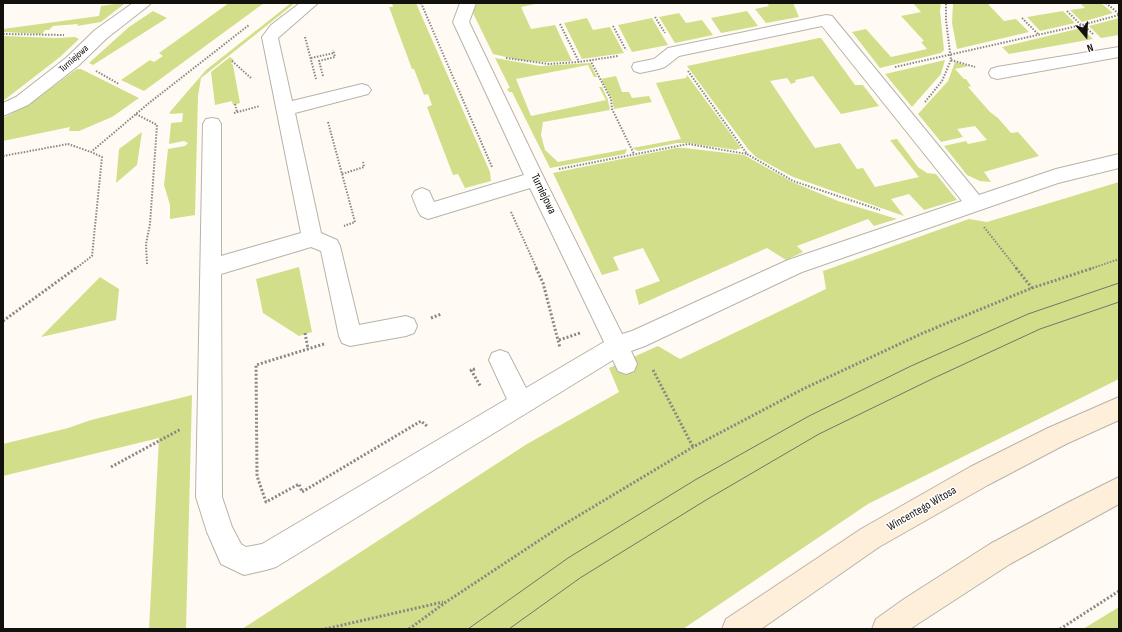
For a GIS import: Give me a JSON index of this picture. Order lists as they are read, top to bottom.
{
  "streets": {
    "main road": ["Wincentego Witosa"],
    "street": ["Turniejowa"]
  },
  "north": "bottom"
}
